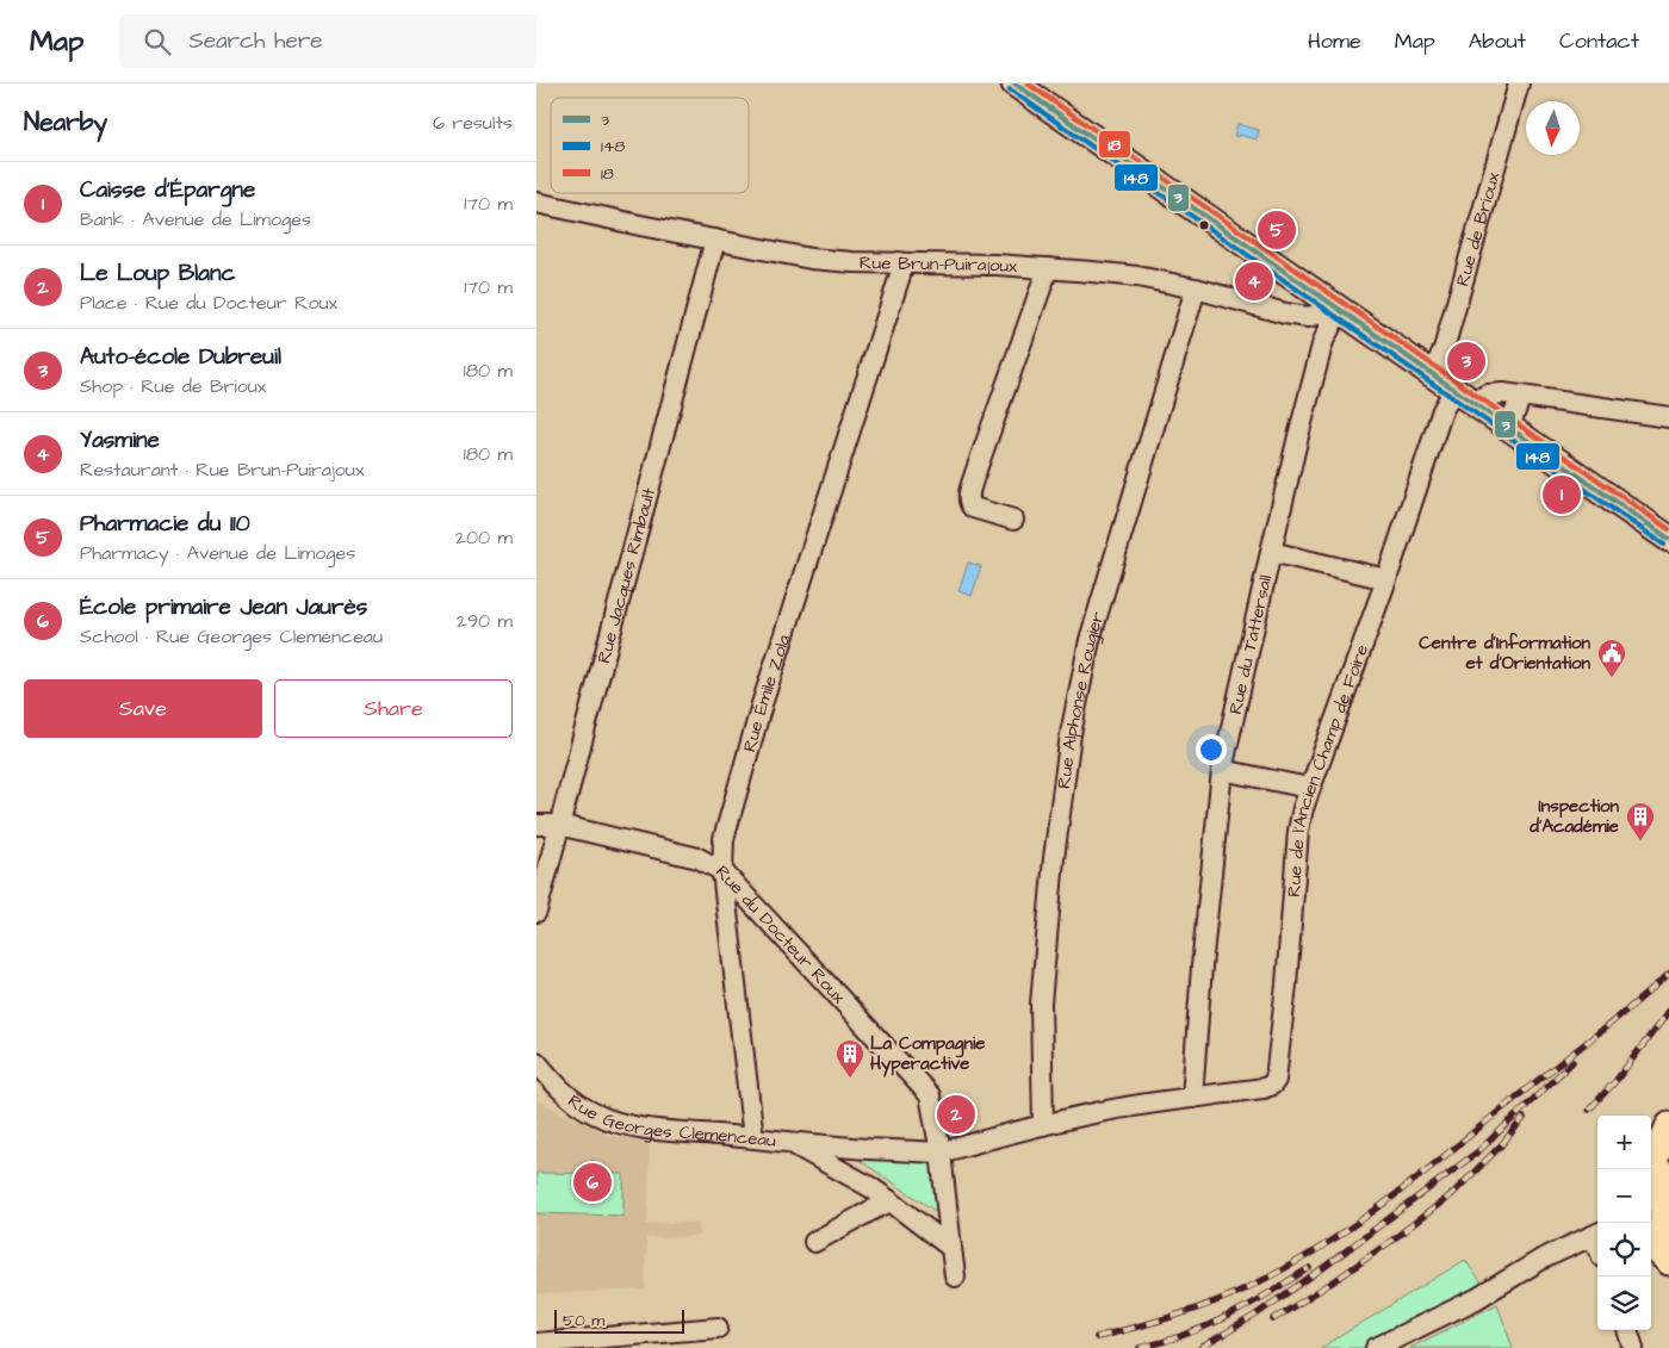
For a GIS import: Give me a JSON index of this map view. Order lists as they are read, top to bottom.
{
  "streets": {
    "street": [
      "Rue de Brioux",
      "Rue Brun-Puirajoux",
      "Rue Jacques Rimbault",
      "Rue du Tattersall",
      "Rue Émile Zola",
      "Rue Alphonse Rougier",
      "Rue de l'Ancien Champ de Foire",
      "Rue du Docteur Roux",
      "Rue Georges Clemenceau"
    ]
  },
  "crossings": [
    ["Rue Brun-Puirajoux", "Rue Jacques Rimbault"],
    ["Rue Brun-Puirajoux", "Rue du Tattersall"],
    ["Rue Brun-Puirajoux", "Rue Émile Zola"],
    ["Rue Brun-Puirajoux", "Rue Alphonse Rougier"],
    ["Rue Jacques Rimbault", "Rue du Docteur Roux"],
    ["Rue du Tattersall", "Rue de l'Ancien Champ de Foire"],
    ["Rue Émile Zola", "Rue du Docteur Roux"],
    ["Rue Émile Zola", "Rue Georges Clemenceau"],
    ["Rue du Docteur Roux", "Rue Georges Clemenceau"]
  ],
  "places": {
    "public building": ["Centre d'Information et d'Orientation"],
    "building": ["Inspection d'Académie", "La Compagnie Hyperactive"]
  },
  "lines": ["transit line 3", "transit line 18", "transit line 148"],
  "legend": ["3", "148", "18"],
  "scale_bar": "50 m",
  "north": "bottom",
  "page": {
    "header": "Map",
    "search": "Search here",
    "nav": [
      "Home",
      "Map",
      "About",
      "Contact"
    ],
    "heading": ["Nearby", "6 results"],
    "list": [
      {
        "mark": "1",
        "name": "Caisse d'Épargne",
        "note": "Bank · Avenue de Limoges",
        "value": "170 m"
      },
      {
        "mark": "2",
        "name": "Le Loup Blanc",
        "note": "Place · Rue du Docteur Roux",
        "value": "170 m"
      },
      {
        "mark": "3",
        "name": "Auto-école Dubreuil",
        "note": "Shop · Rue de Brioux",
        "value": "180 m"
      },
      {
        "mark": "4",
        "name": "Yasmine",
        "note": "Restaurant · Rue Brun-Puirajoux",
        "value": "180 m"
      },
      {
        "mark": "5",
        "name": "Pharmacie du 110",
        "note": "Pharmacy · Avenue de Limoges",
        "value": "200 m"
      },
      {
        "mark": "6",
        "name": "École primaire Jean Jaurès",
        "note": "School · Rue Georges Clemenceau",
        "value": "290 m"
      }
    ],
    "pins": [
      "5",
      "4",
      "3",
      "1",
      "2",
      "6"
    ],
    "buttons": ["Save", "Share"],
    "map_buttons": ["+", "−"],
    "scale": "50 m"
  }
}
